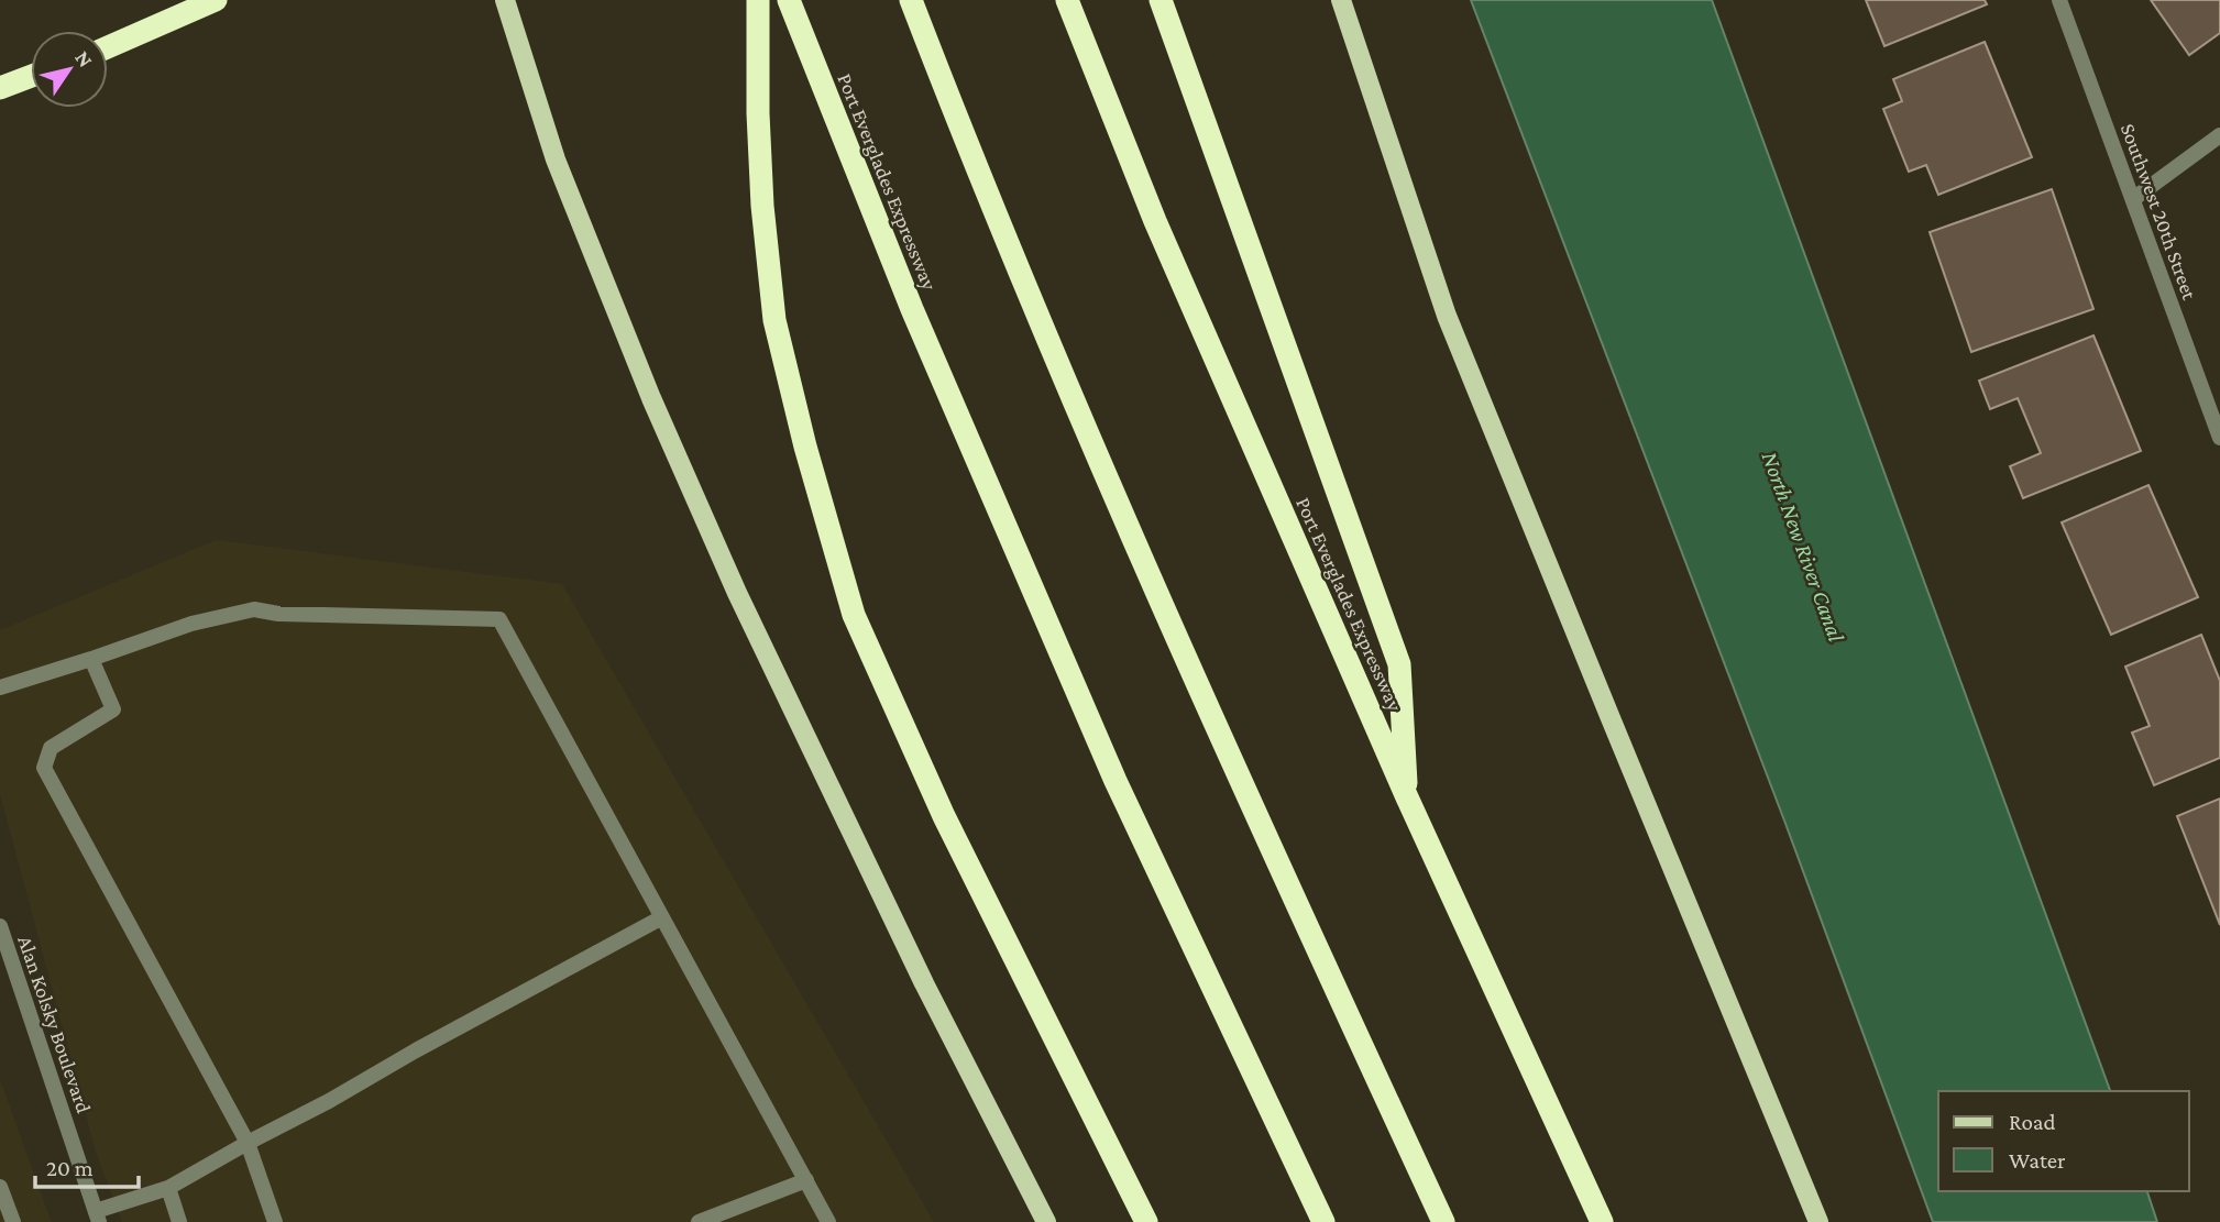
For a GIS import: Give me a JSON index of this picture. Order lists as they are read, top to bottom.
{
  "streets": {
    "highway": ["Port Everglades Expressway"],
    "street": ["Southwest 20th Street", "Alan Kolsky Boulevard"]
  },
  "water": ["North New River Canal"],
  "legend": ["Road", "Water"],
  "scale_bar": "20 m",
  "north": "top right"
}
